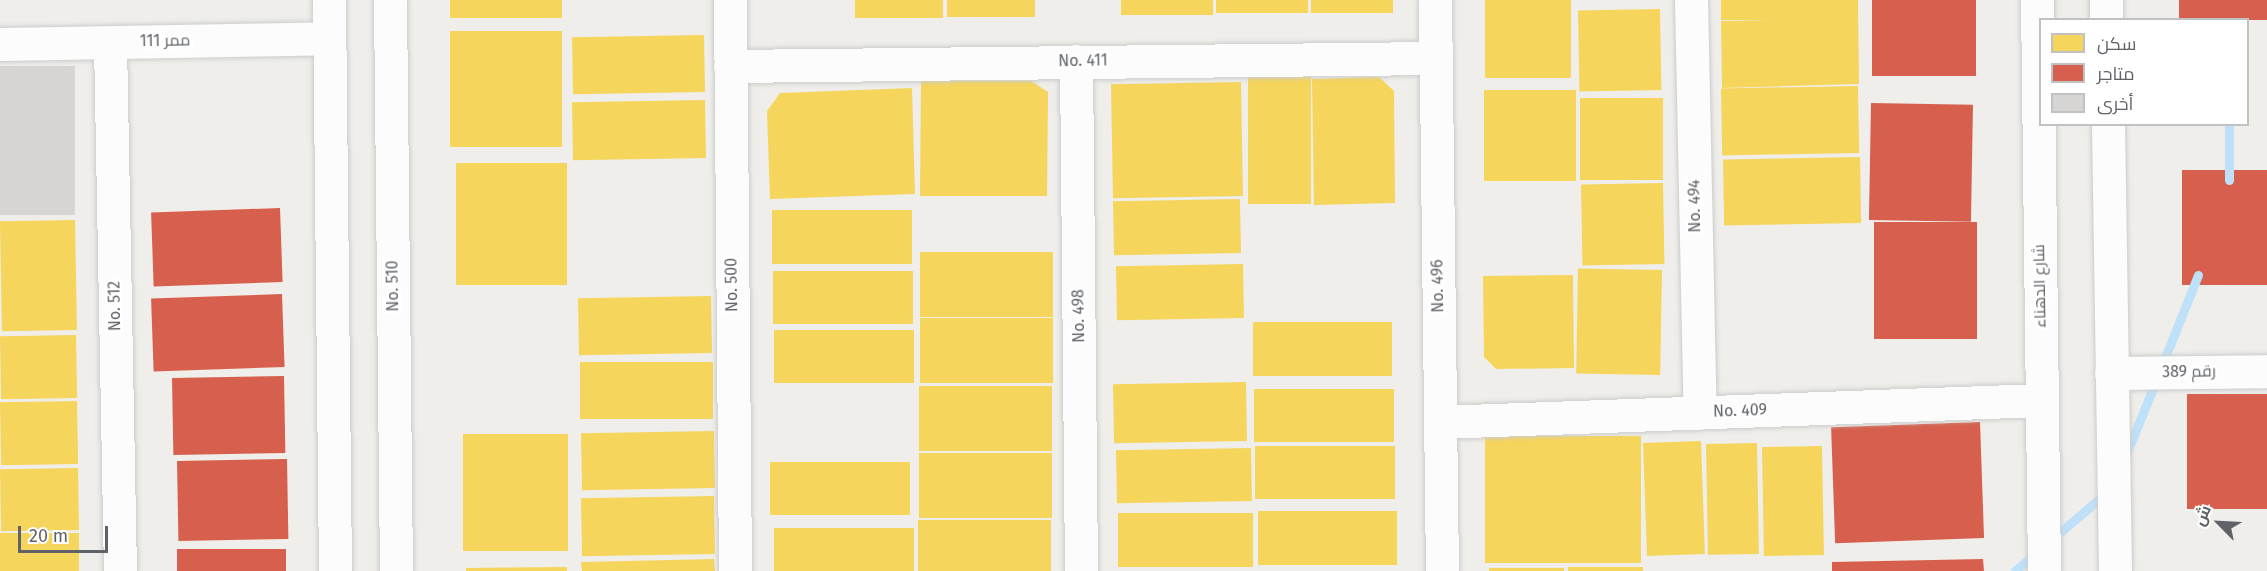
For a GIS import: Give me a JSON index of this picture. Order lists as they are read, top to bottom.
{
  "streets": {
    "street": [
      "ممر 111",
      "No. 411",
      "No. 494",
      "No. 500",
      "No. 510",
      "No. 496",
      "شارع الدهناء",
      "No. 512",
      "No. 498",
      "رقم 389",
      "No. 409"
    ]
  },
  "crossings": [
    ["ممر 111", "No. 512"],
    ["No. 411", "No. 500"],
    ["No. 411", "No. 496"],
    ["No. 411", "No. 498"],
    ["No. 494", "No. 409"],
    ["No. 496", "No. 409"],
    ["شارع الدهناء", "No. 409"]
  ],
  "legend": ["سكن", "متاجر", "أخرى"],
  "scale_bar": "20 m",
  "north": "top left"
}
